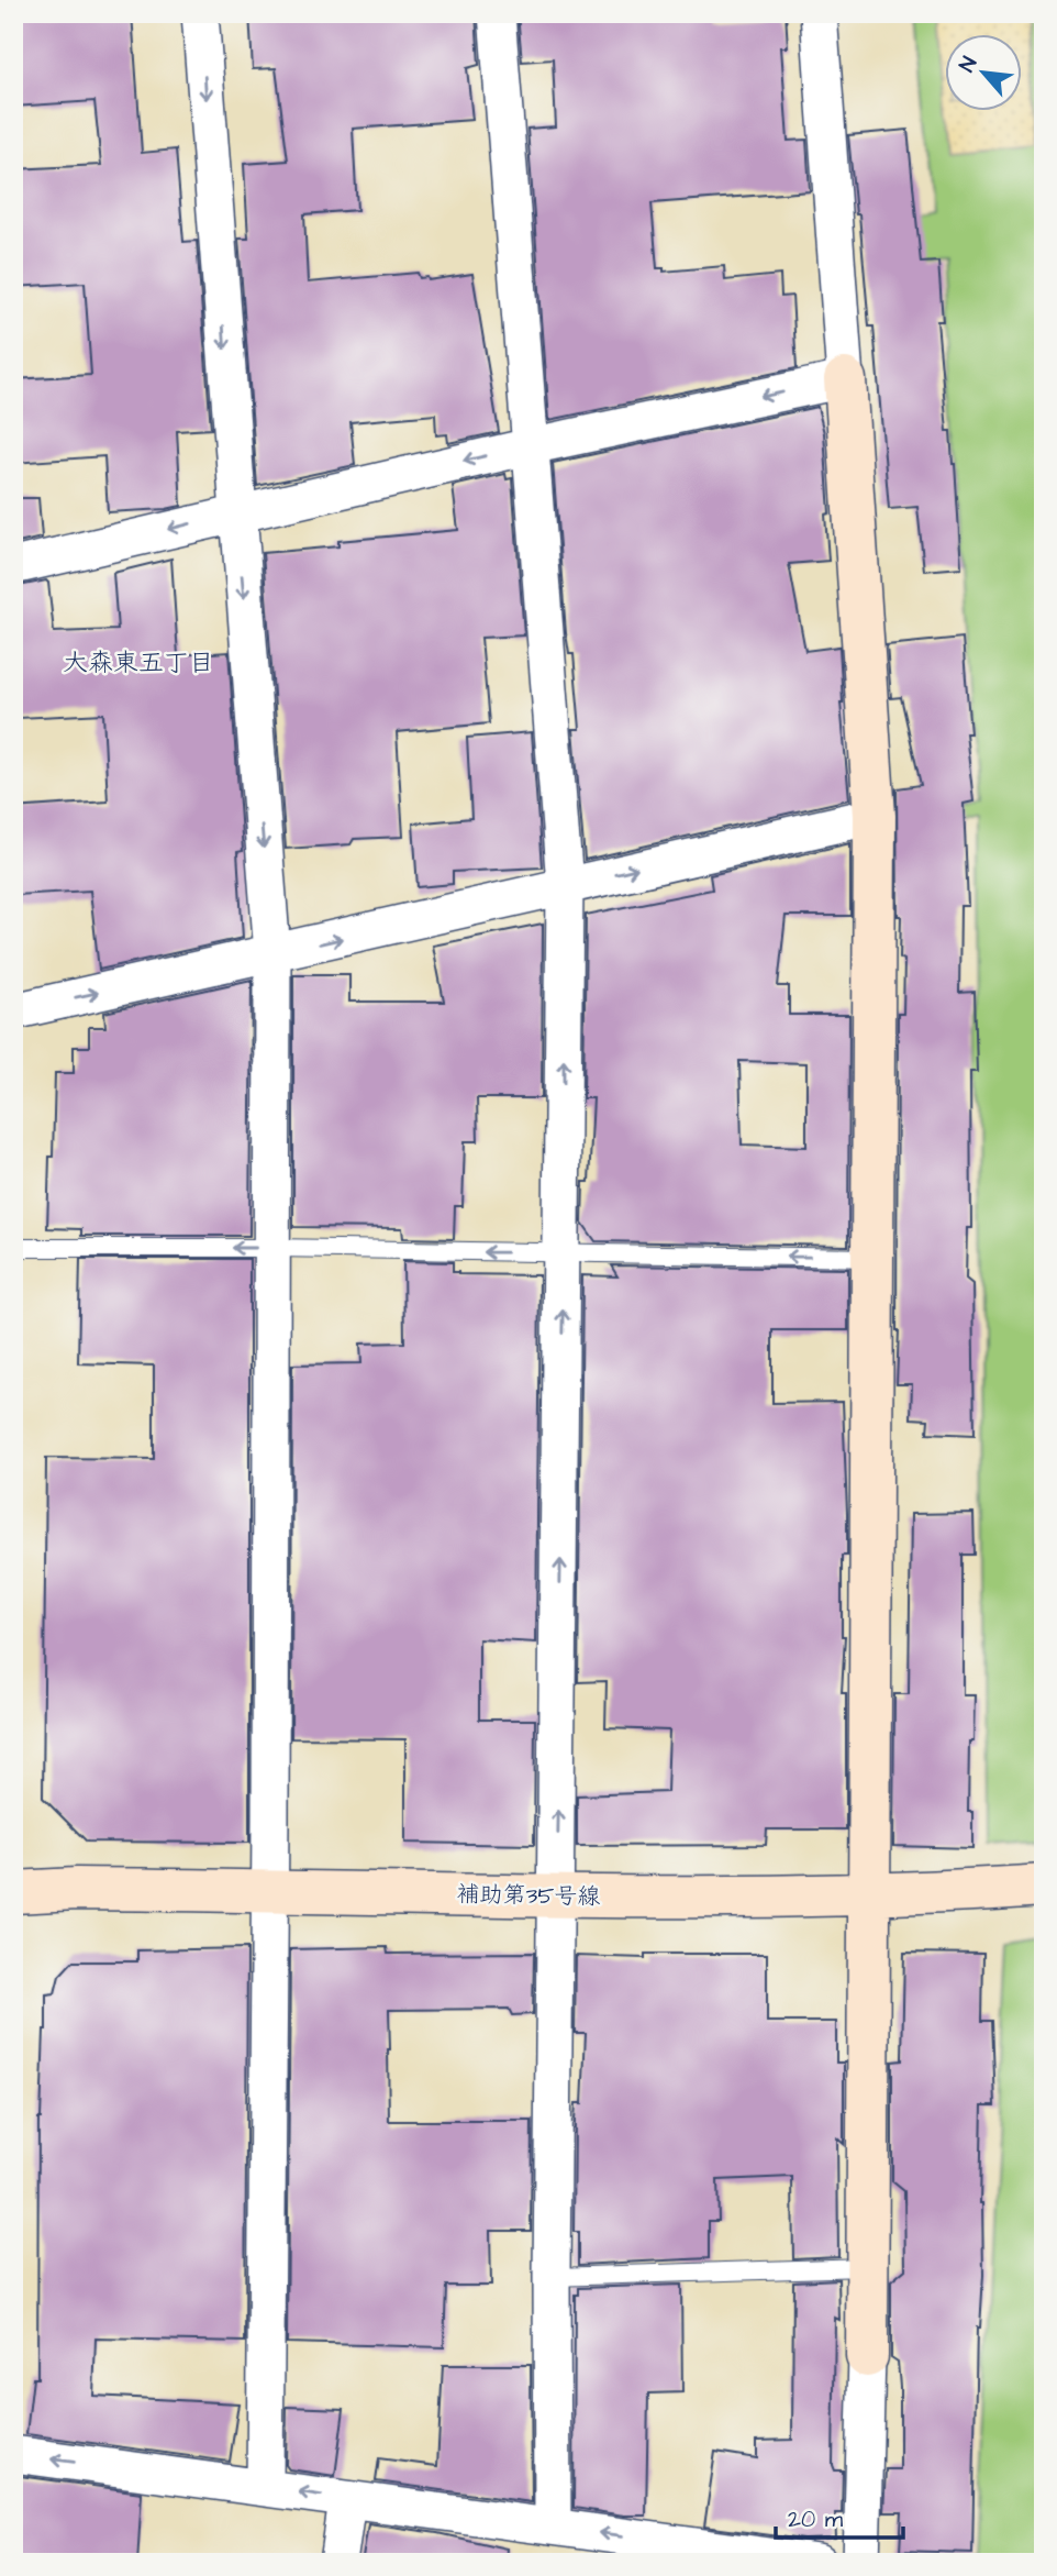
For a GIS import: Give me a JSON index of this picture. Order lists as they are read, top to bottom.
{
  "streets": {
    "street": ["補助第35号線"]
  },
  "districts": ["大森東五丁目"],
  "scale_bar": "20 m",
  "north": "top left"
}
